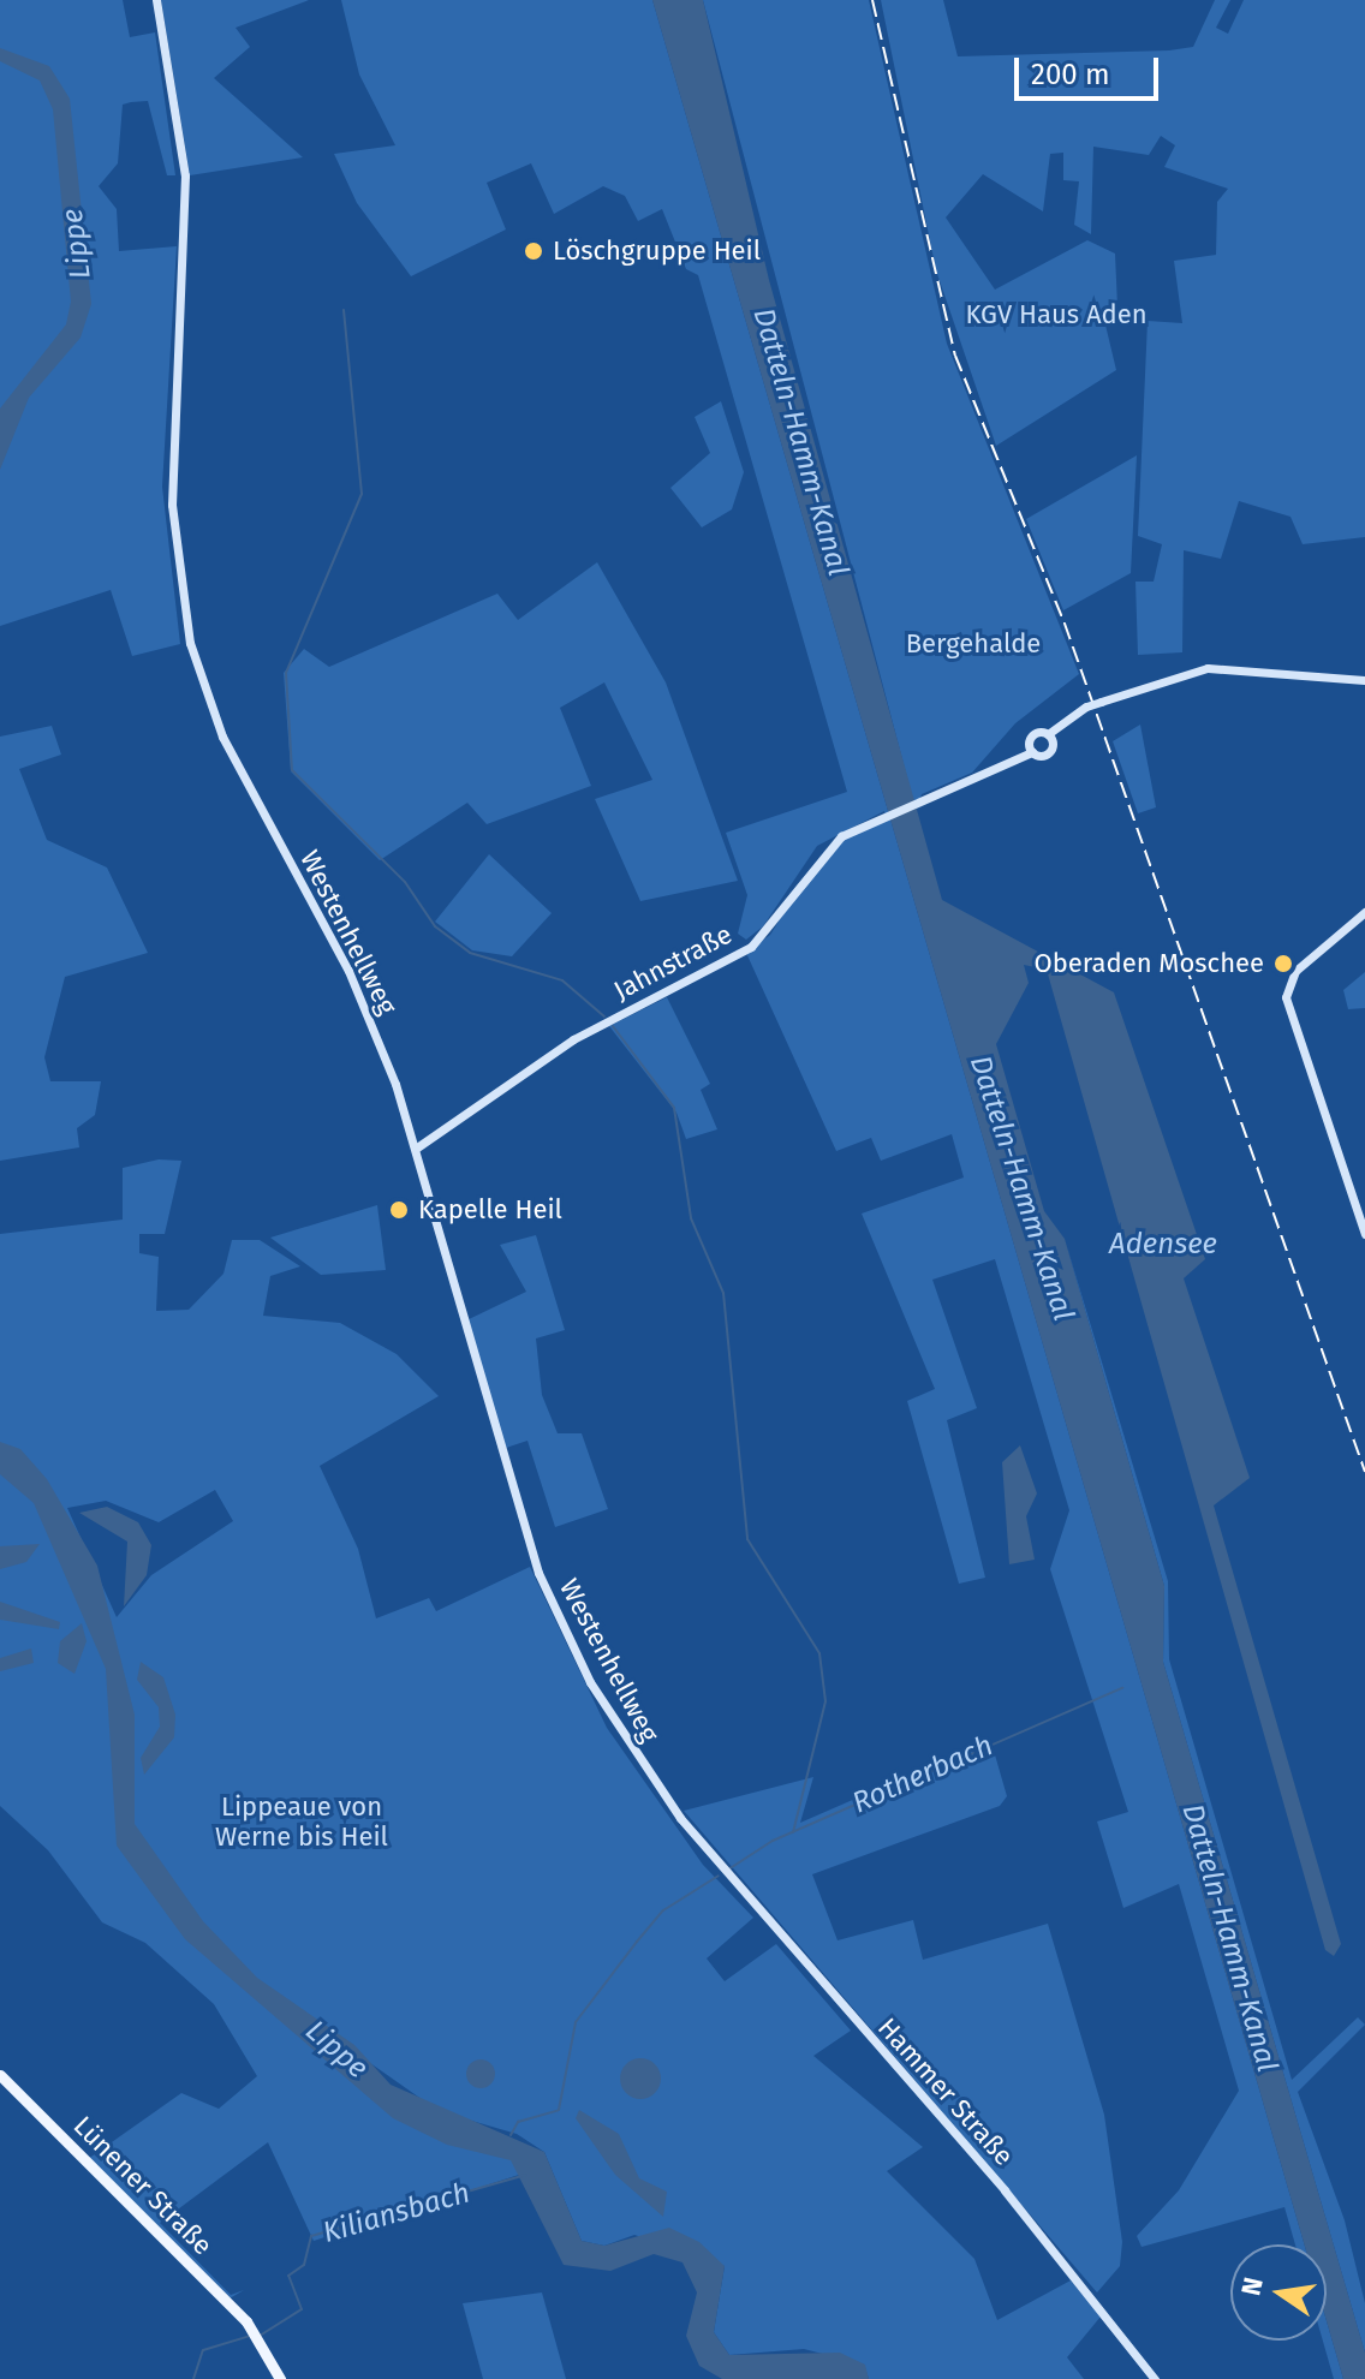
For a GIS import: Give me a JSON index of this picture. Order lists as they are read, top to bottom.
{
  "streets": {
    "main road": [
      "Westenhellweg",
      "Jahnstraße",
      "Hammer Straße",
      "Lünener Straße"
    ]
  },
  "crossings": [
    ["Westenhellweg", "Jahnstraße"],
    ["Westenhellweg", "Hammer Straße"]
  ],
  "water": [
    "Lippe",
    "Datteln-Hamm-Kanal",
    "Adensee",
    "Rotherbach",
    "Kiliansbach"
  ],
  "parks": ["KGV Haus Aden", "Bergehalde", "Lippeaue von Werne bis Heil"],
  "places": ["Löschgruppe Heil", "Oberaden Moschee", "Kapelle Heil"],
  "scale_bar": "200 m",
  "north": "left"
}
